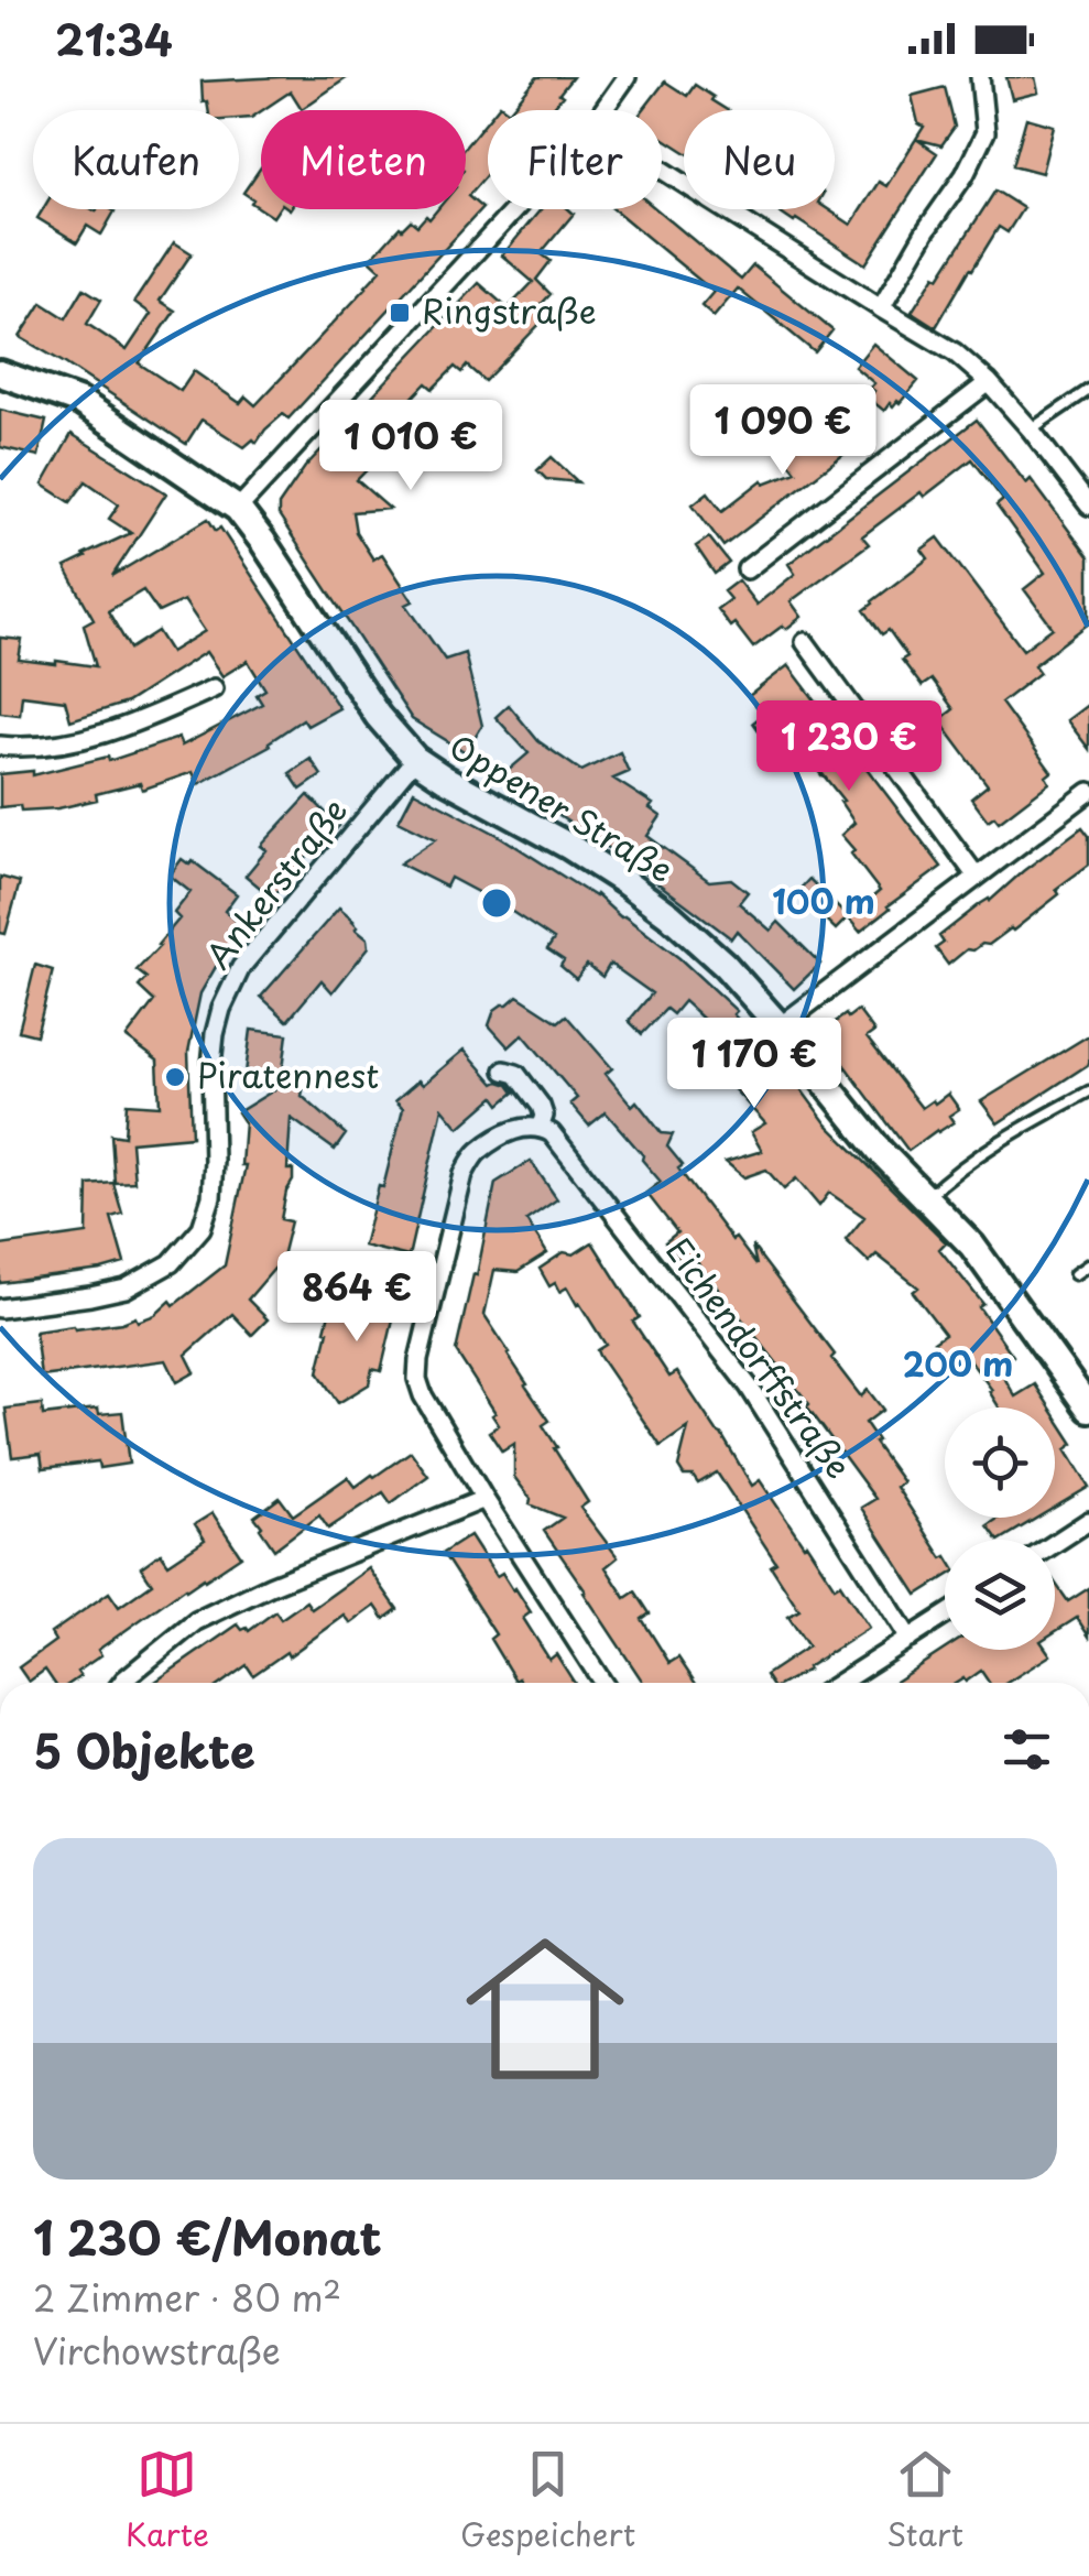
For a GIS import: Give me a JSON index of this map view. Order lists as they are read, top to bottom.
{
  "streets": {
    "street": ["Oppener Straße", "Ankerstraße", "Eichendorffstraße"]
  },
  "crossings": [
    ["Oppener Straße", "Ankerstraße"]
  ],
  "places": {
    "transit": ["Ringstraße"],
    "other": ["Piratennest"]
  },
  "page": {
    "status": "21:34",
    "chip": [
      "Kaufen",
      "Mieten",
      "Filter",
      "Neu"
    ],
    "price": [
      "1 090 €",
      "1 010 €",
      "1 230 €",
      "1 170 €",
      "864 €"
    ],
    "heading": "5 Objekte",
    "list": [
      {
        "name": "1 230 €/Monat",
        "note": "2 Zimmer · 80 m² · Virchowstraße"
      }
    ],
    "tabs": ["Karte", "Gespeichert", "Start"]
  },
  "rings": ["100 m", "200 m"]
}
